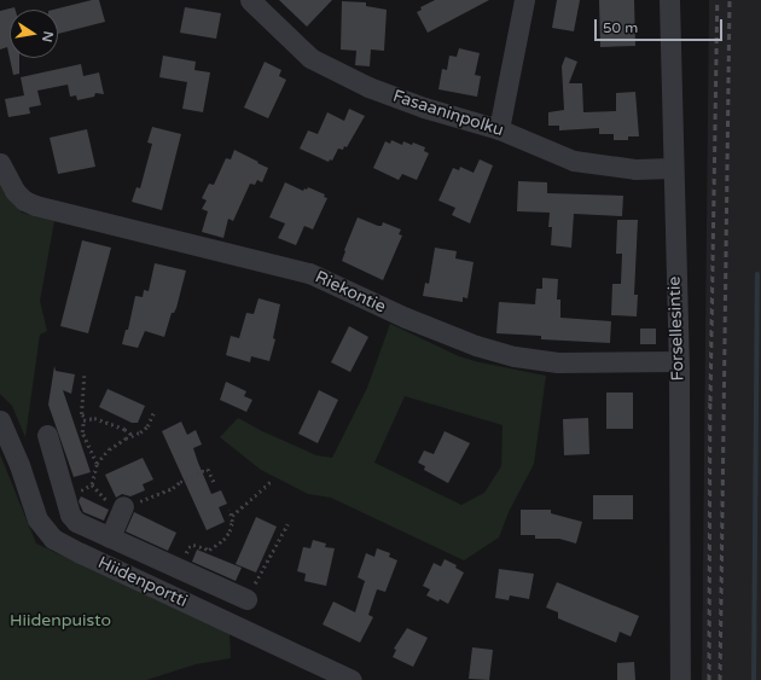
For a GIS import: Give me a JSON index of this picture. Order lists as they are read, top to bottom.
{
  "streets": {
    "street": [
      "Fasaaninpolku",
      "Riekontie",
      "Forsellesintie",
      "Hiidenportti"
    ]
  },
  "crossings": [
    ["Fasaaninpolku", "Forsellesintie"],
    ["Riekontie", "Forsellesintie"]
  ],
  "parks": ["Hiidenpuisto"],
  "scale_bar": "50 m",
  "north": "right"
}
